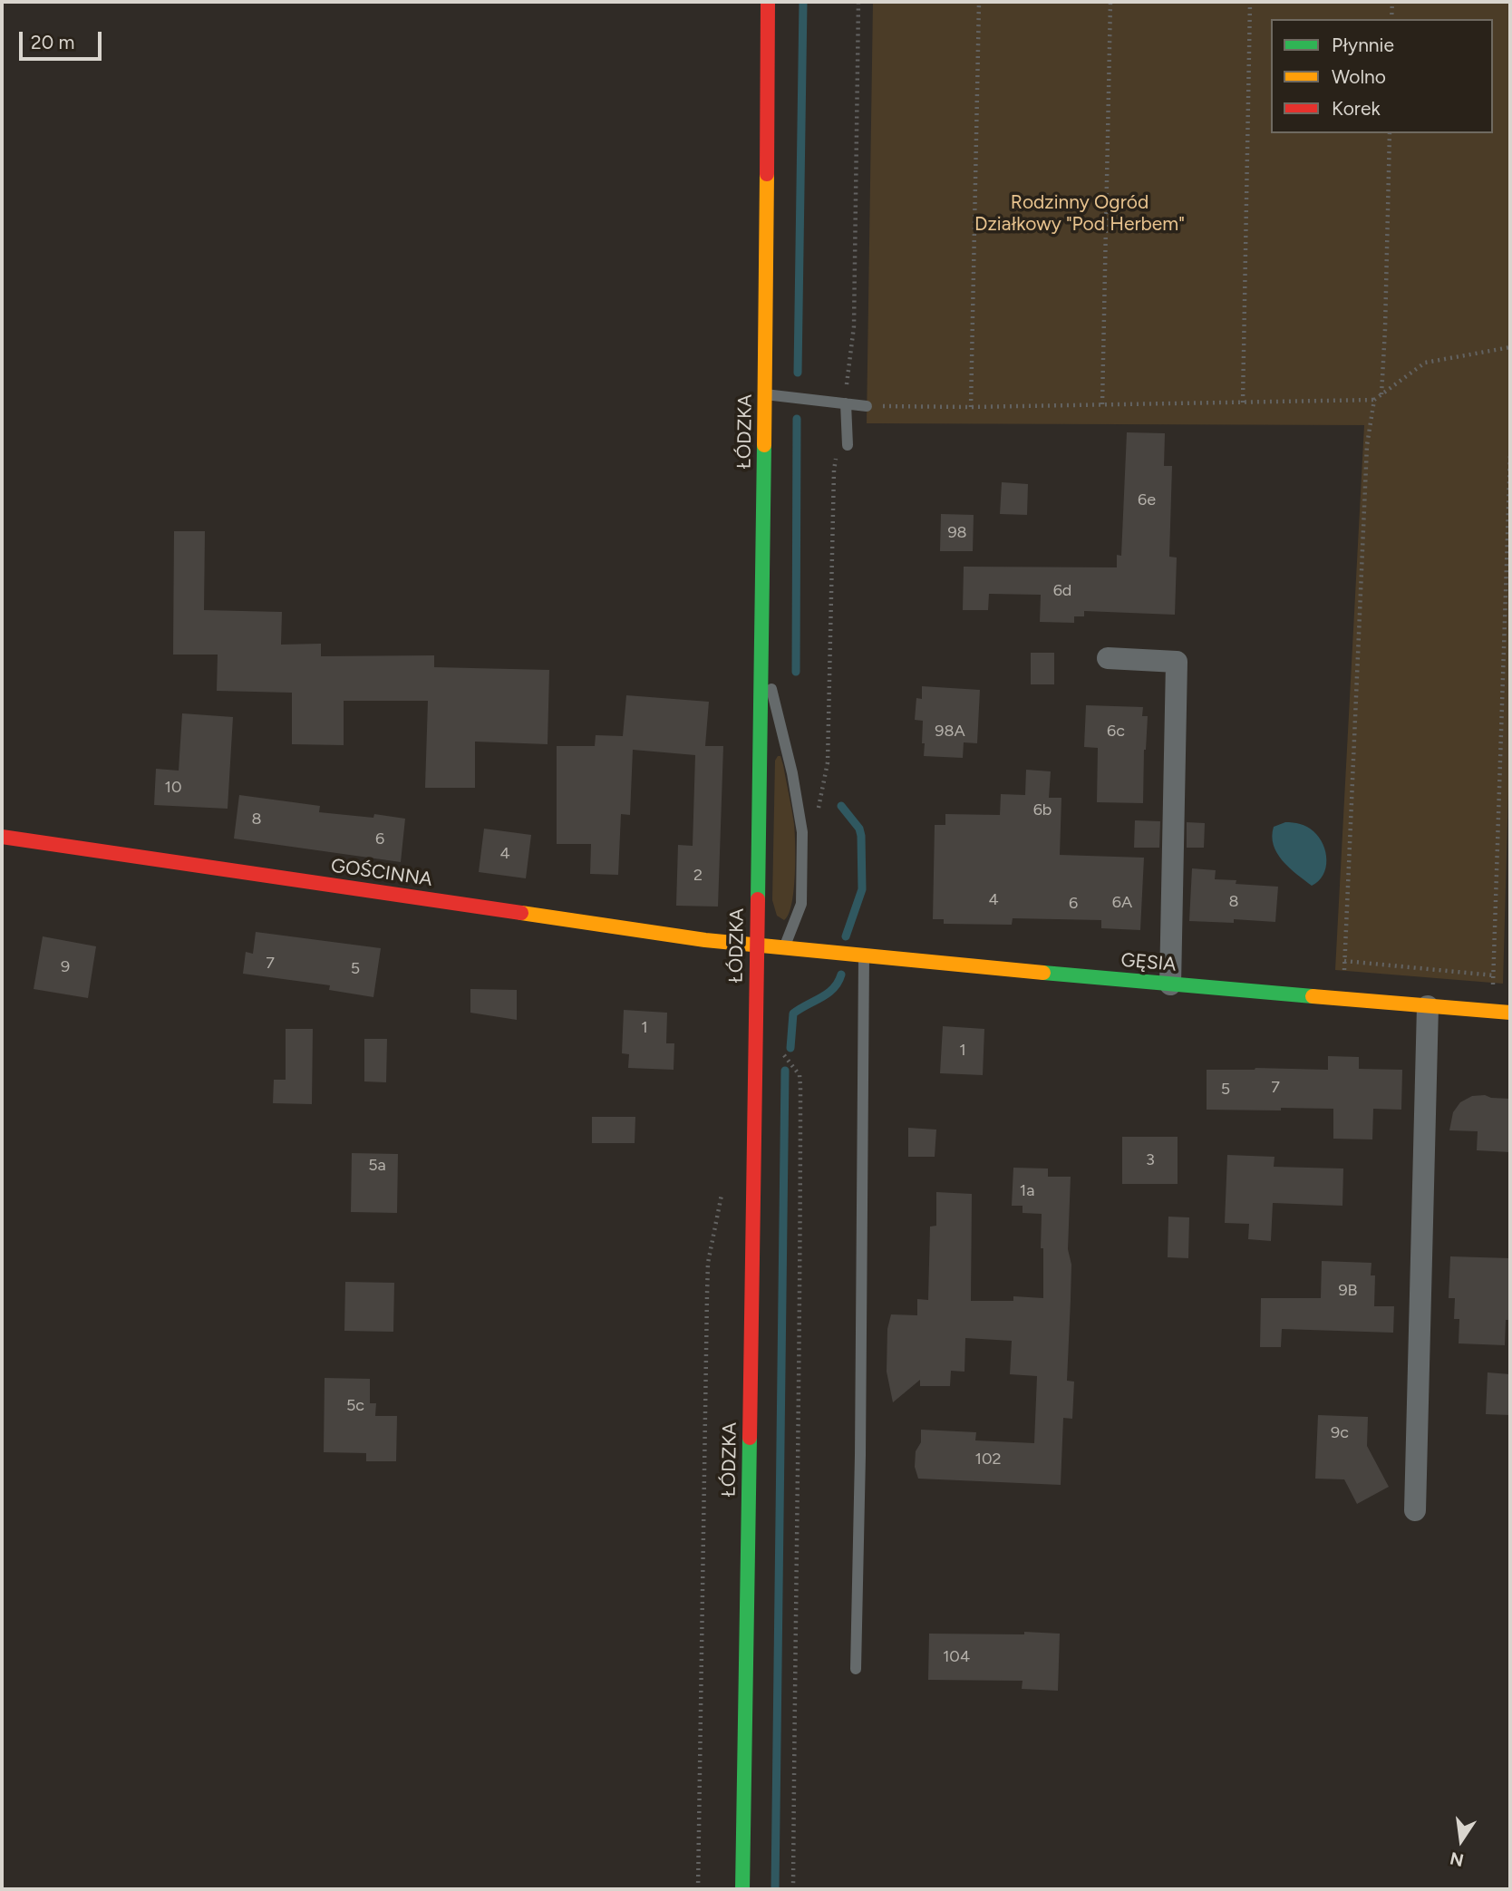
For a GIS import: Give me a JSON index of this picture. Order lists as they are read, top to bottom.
{
  "streets": {
    "main road": ["ŁÓDZKA", "GOŚCINNA", "GĘSIA"]
  },
  "crossings": [
    ["ŁÓDZKA", "GOŚCINNA"],
    ["GOŚCINNA", "GĘSIA"]
  ],
  "parks": ["Rodzinny Ogród Działkowy \"Pod Herbem\""],
  "house_numbers": [
    "6e",
    "98",
    "6d",
    "98A",
    "6c",
    "10",
    "6b",
    "8",
    "6",
    "4",
    "2",
    "4",
    "8",
    "6A",
    "6",
    "7",
    "9",
    "5",
    "1",
    "1",
    "7",
    "5",
    "3",
    "5a",
    "1a",
    "9B",
    "5c",
    "9c",
    "102",
    "104"
  ],
  "legend": ["Płynnie", "Wolno", "Korek"],
  "scale_bar": "20 m",
  "north": "bottom"
}
